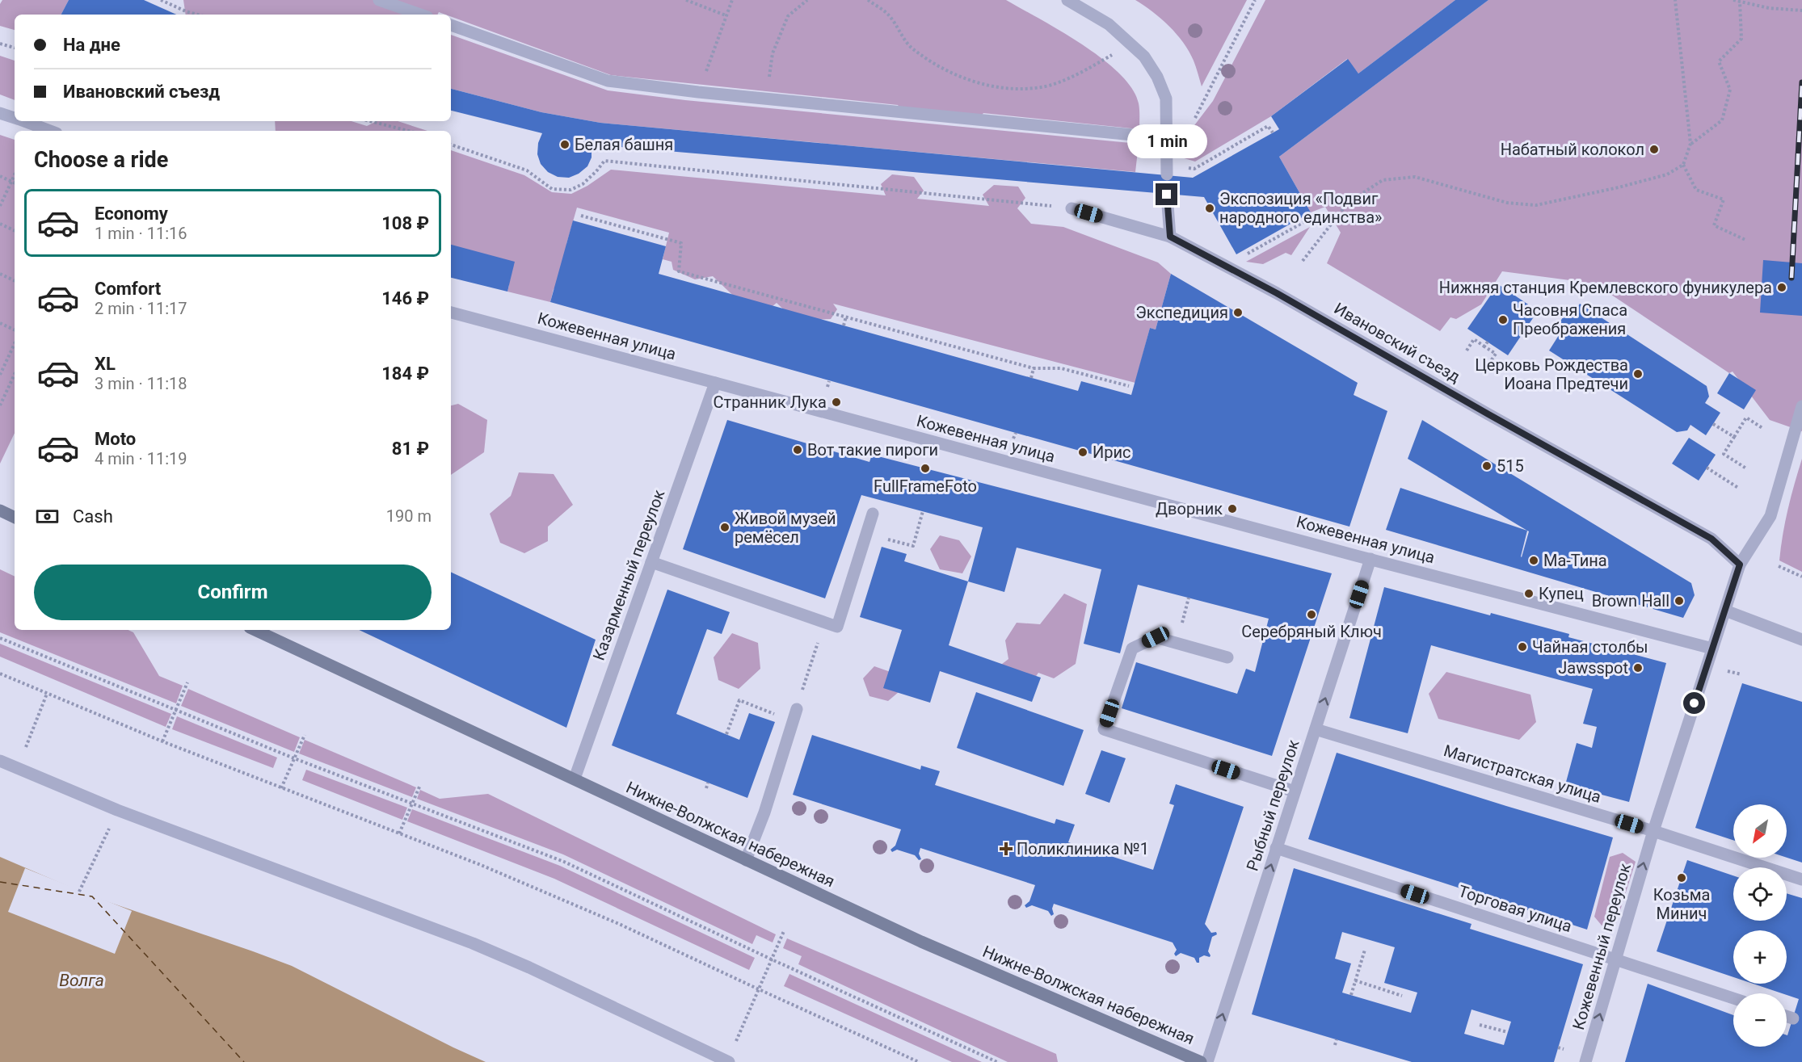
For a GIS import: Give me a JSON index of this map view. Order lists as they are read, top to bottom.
{
  "streets": {
    "main road": ["Нижне-Волжская набережная"],
    "street": [
      "Кожевенная улица",
      "Ивановский съезд",
      "Казарменный переулок",
      "Магистратская улица",
      "Рыбный переулок",
      "Торговая улица",
      "Кожевенный переулок"
    ]
  },
  "crossings": [
    ["Кожевенная улица", "Казарменный переулок"],
    ["Кожевенная улица", "Рыбный переулок"],
    ["Кожевенная улица", "Кожевенный переулок"],
    ["Ивановский съезд", "Кожевенный переулок"],
    ["Казарменный переулок", "Нижне-Волжская набережная"],
    ["Магистратская улица", "Рыбный переулок"],
    ["Магистратская улица", "Кожевенный переулок"],
    ["Рыбный переулок", "Торговая улица"],
    ["Торговая улица", "Кожевенный переулок"]
  ],
  "one_way": ["Рыбный переулок"],
  "water": ["Волга"],
  "places": {
    "other": [
      "Белая башня",
      "Набатный колокол",
      "Экспозиция «Подвиг народного единства»",
      "Нижняя станция Кремлевского фуникулера",
      "Экспедиция",
      "Часовня Спаса Преображения",
      "Церковь Рождества Иоана Предтечи",
      "Странник Лука",
      "Вот такие пироги",
      "Ирис",
      "515",
      "FullFrameFoto",
      "Дворник",
      "Живой музей ремёсел",
      "Ма-Тина",
      "Купец",
      "Brown Hall",
      "Серебряный Ключ",
      "Чайная столбы",
      "Jawsspot",
      "Козьма Минич"
    ],
    "health": ["Поликлиника №1"]
  },
  "north": "bottom left",
  "page": {
    "banner": ["На дне", "Ивановский съезд"],
    "bubble": "1 min",
    "heading": "Choose a ride",
    "list": [
      {
        "name": "Economy",
        "note": "1 min · 11:16",
        "value": "108 ₽"
      },
      {
        "name": "Comfort",
        "note": "2 min · 11:17",
        "value": "146 ₽"
      },
      {
        "name": "XL",
        "note": "3 min · 11:18",
        "value": "184 ₽"
      },
      {
        "name": "Moto",
        "note": "4 min · 11:19",
        "value": "81 ₽"
      }
    ],
    "pay": ["Cash", "190 m"],
    "buttons": "Confirm",
    "map_buttons": ["+", "−"]
  }
}
